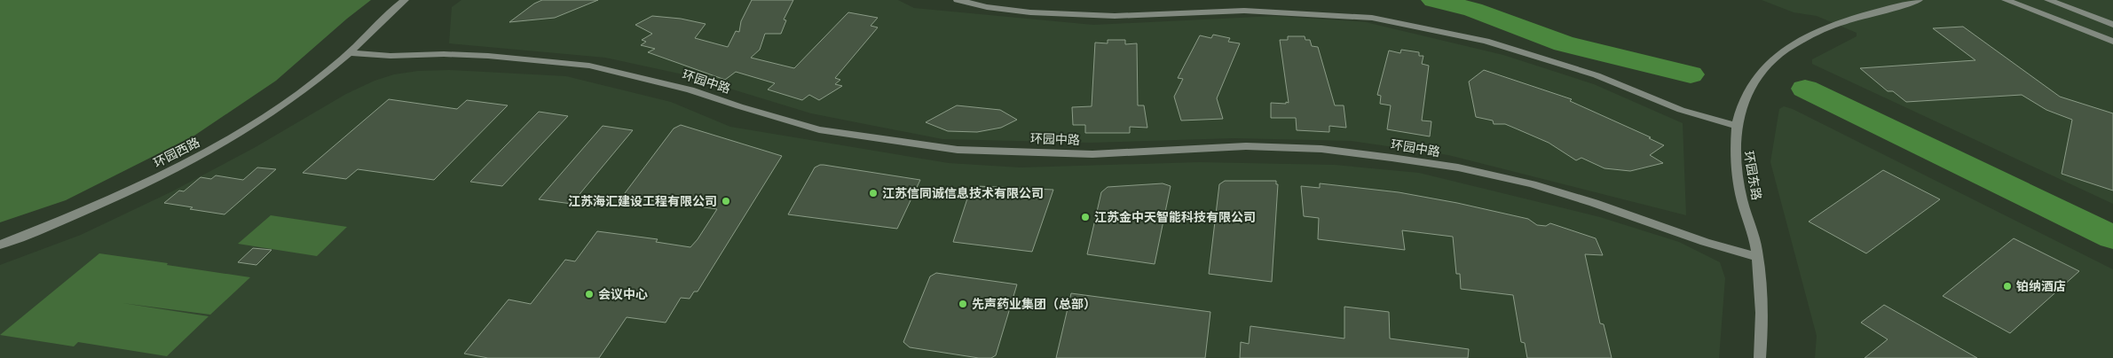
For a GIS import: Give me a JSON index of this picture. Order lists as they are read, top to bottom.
{
  "streets": {
    "street": ["环园中路", "环园西路", "环园东路"]
  },
  "crossings": [
    ["环园中路", "环园西路"],
    ["环园中路", "环园东路"]
  ],
  "places": [
    "江苏信同诚信息技术有限公司",
    "江苏海汇建设工程有限公司",
    "江苏金中天智能科技有限公司",
    "铂纳酒店",
    "会议中心",
    "先声药业集团（总部）"
  ]
}
